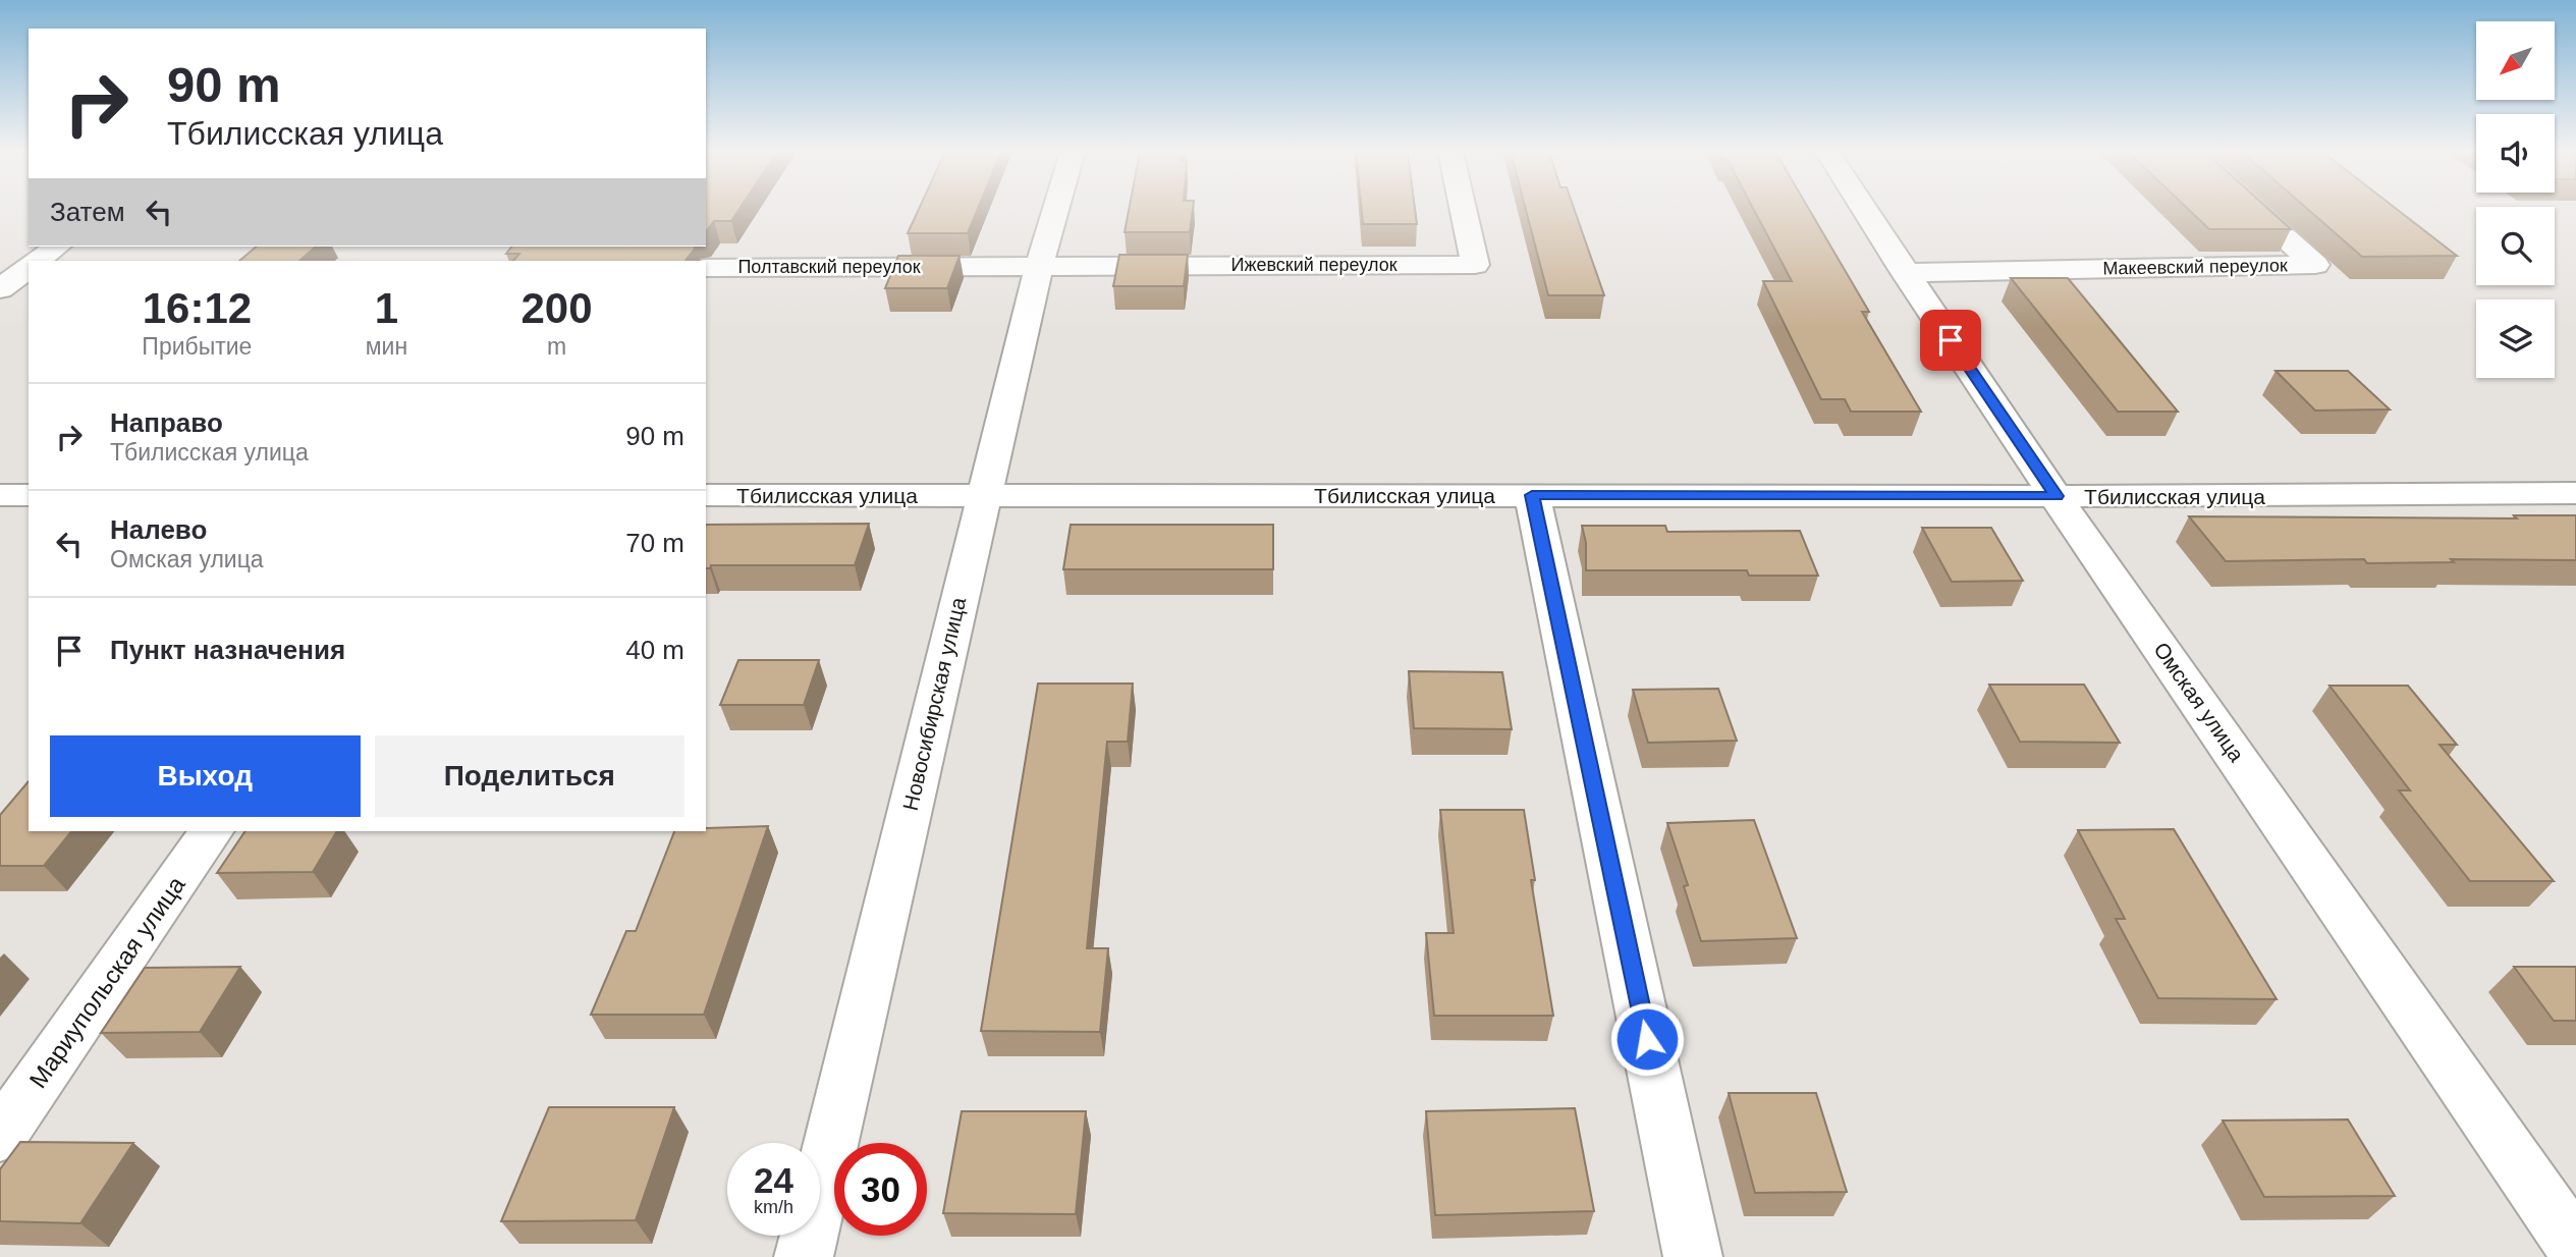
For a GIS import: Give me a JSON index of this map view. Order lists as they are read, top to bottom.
{
  "streets": {
    "street": [
      "Ижевский переулок",
      "Полтавский переулок",
      "Макеевский переулок",
      "Тбилисская улица",
      "Омская улица",
      "Новосибирская улица",
      "Мариупольская улица"
    ]
  },
  "crossings": [
    ["Ижевский переулок", "Полтавский переулок"],
    ["Ижевский переулок", "Новосибирская улица"],
    ["Полтавский переулок", "Новосибирская улица"],
    ["Макеевский переулок", "Омская улица"],
    ["Тбилисская улица", "Омская улица"],
    ["Тбилисская улица", "Новосибирская улица"]
  ],
  "north": "bottom left",
  "page": {
    "turn": ["90 m", "Тбилисская улица"],
    "then": "Затем",
    "eta": [
      "16:12",
      "Прибытие",
      "1",
      "мин",
      "200",
      "m"
    ],
    "list": [
      {
        "name": "Направо",
        "note": "Тбилисская улица",
        "value": "90 m"
      },
      {
        "name": "Налево",
        "note": "Омская улица",
        "value": "70 m"
      },
      {
        "name": "Пункт назначения",
        "value": "40 m"
      }
    ],
    "buttons": ["Выход", "Поделиться"],
    "speed": "24 km/h",
    "limit": "30"
  }
}
